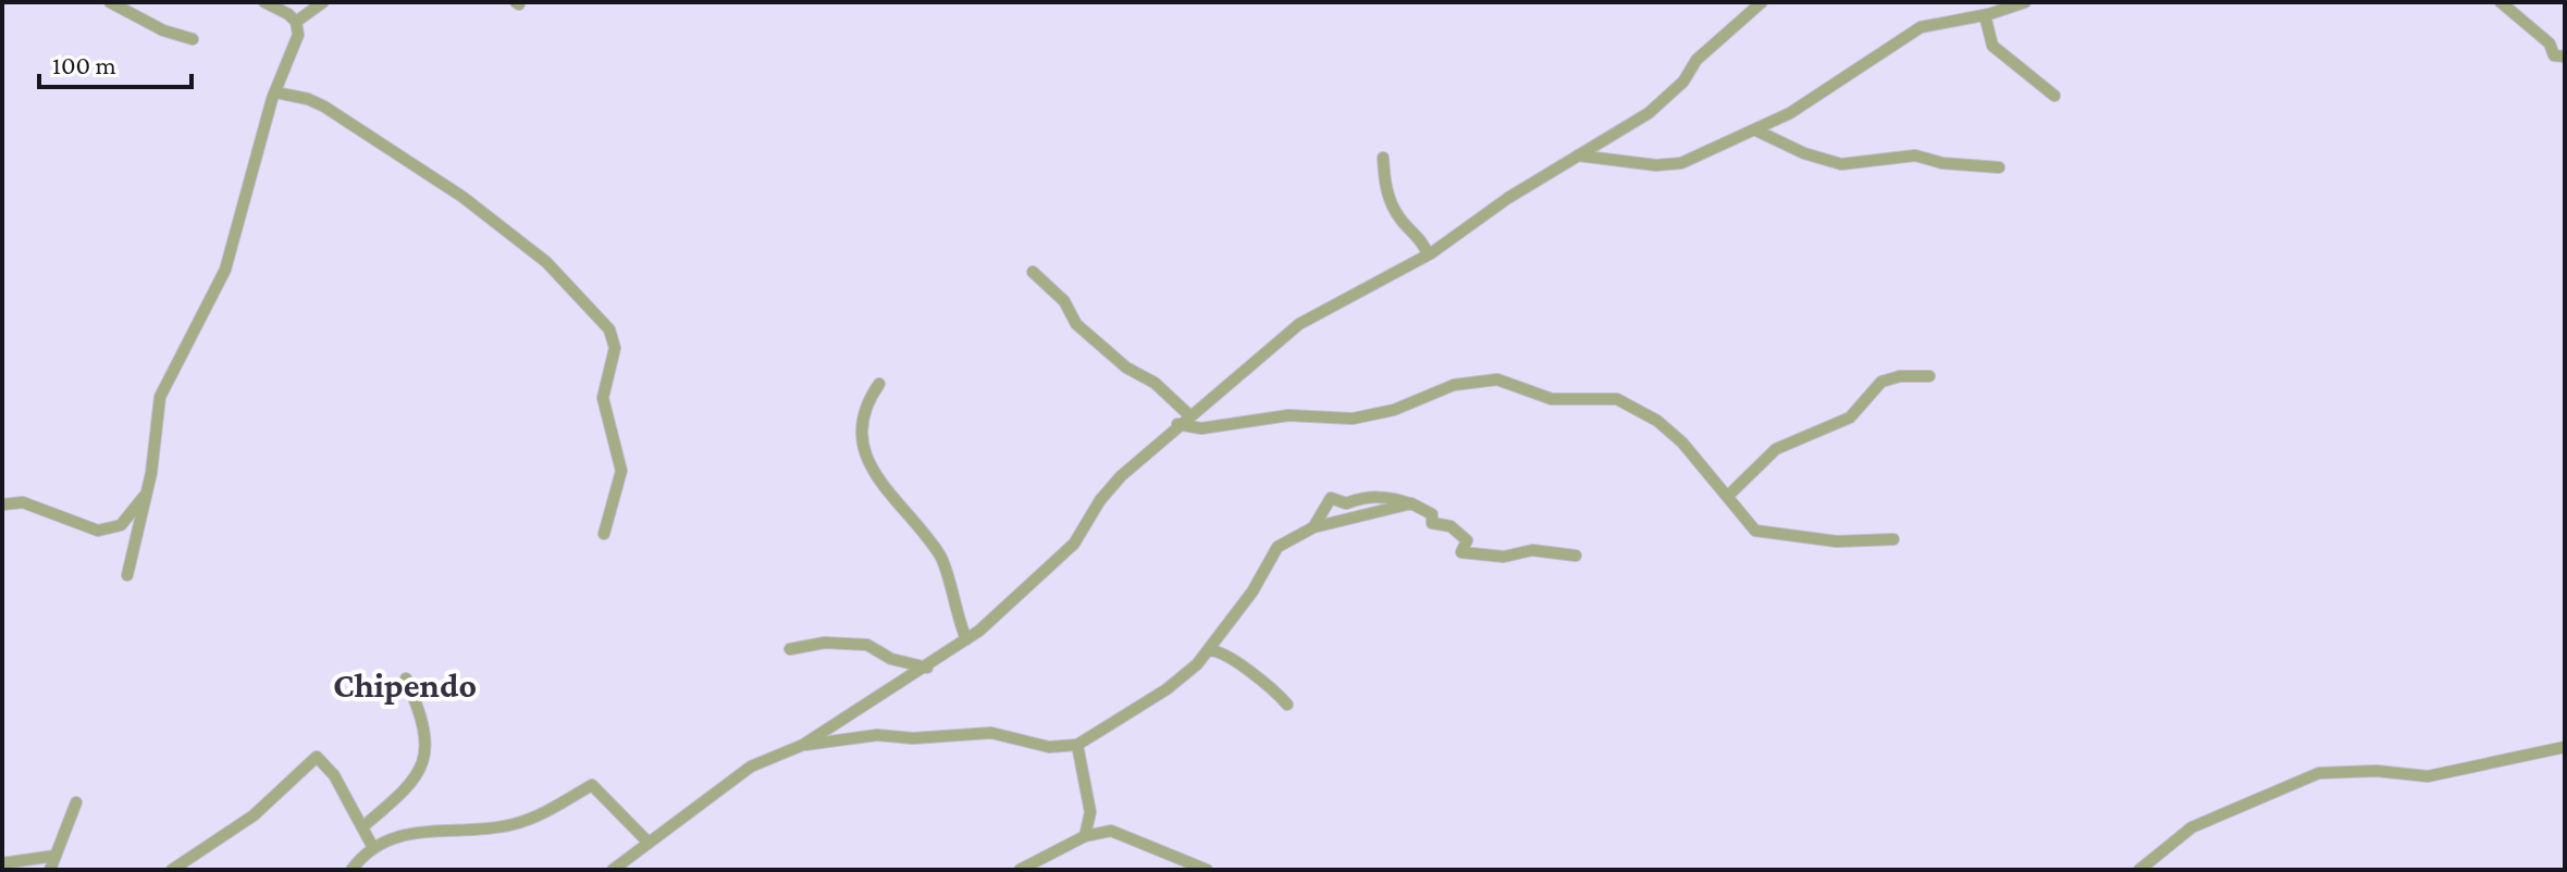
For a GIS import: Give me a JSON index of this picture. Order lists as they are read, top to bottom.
{
  "districts": ["Chipendo"],
  "scale_bar": "100 m"
}
